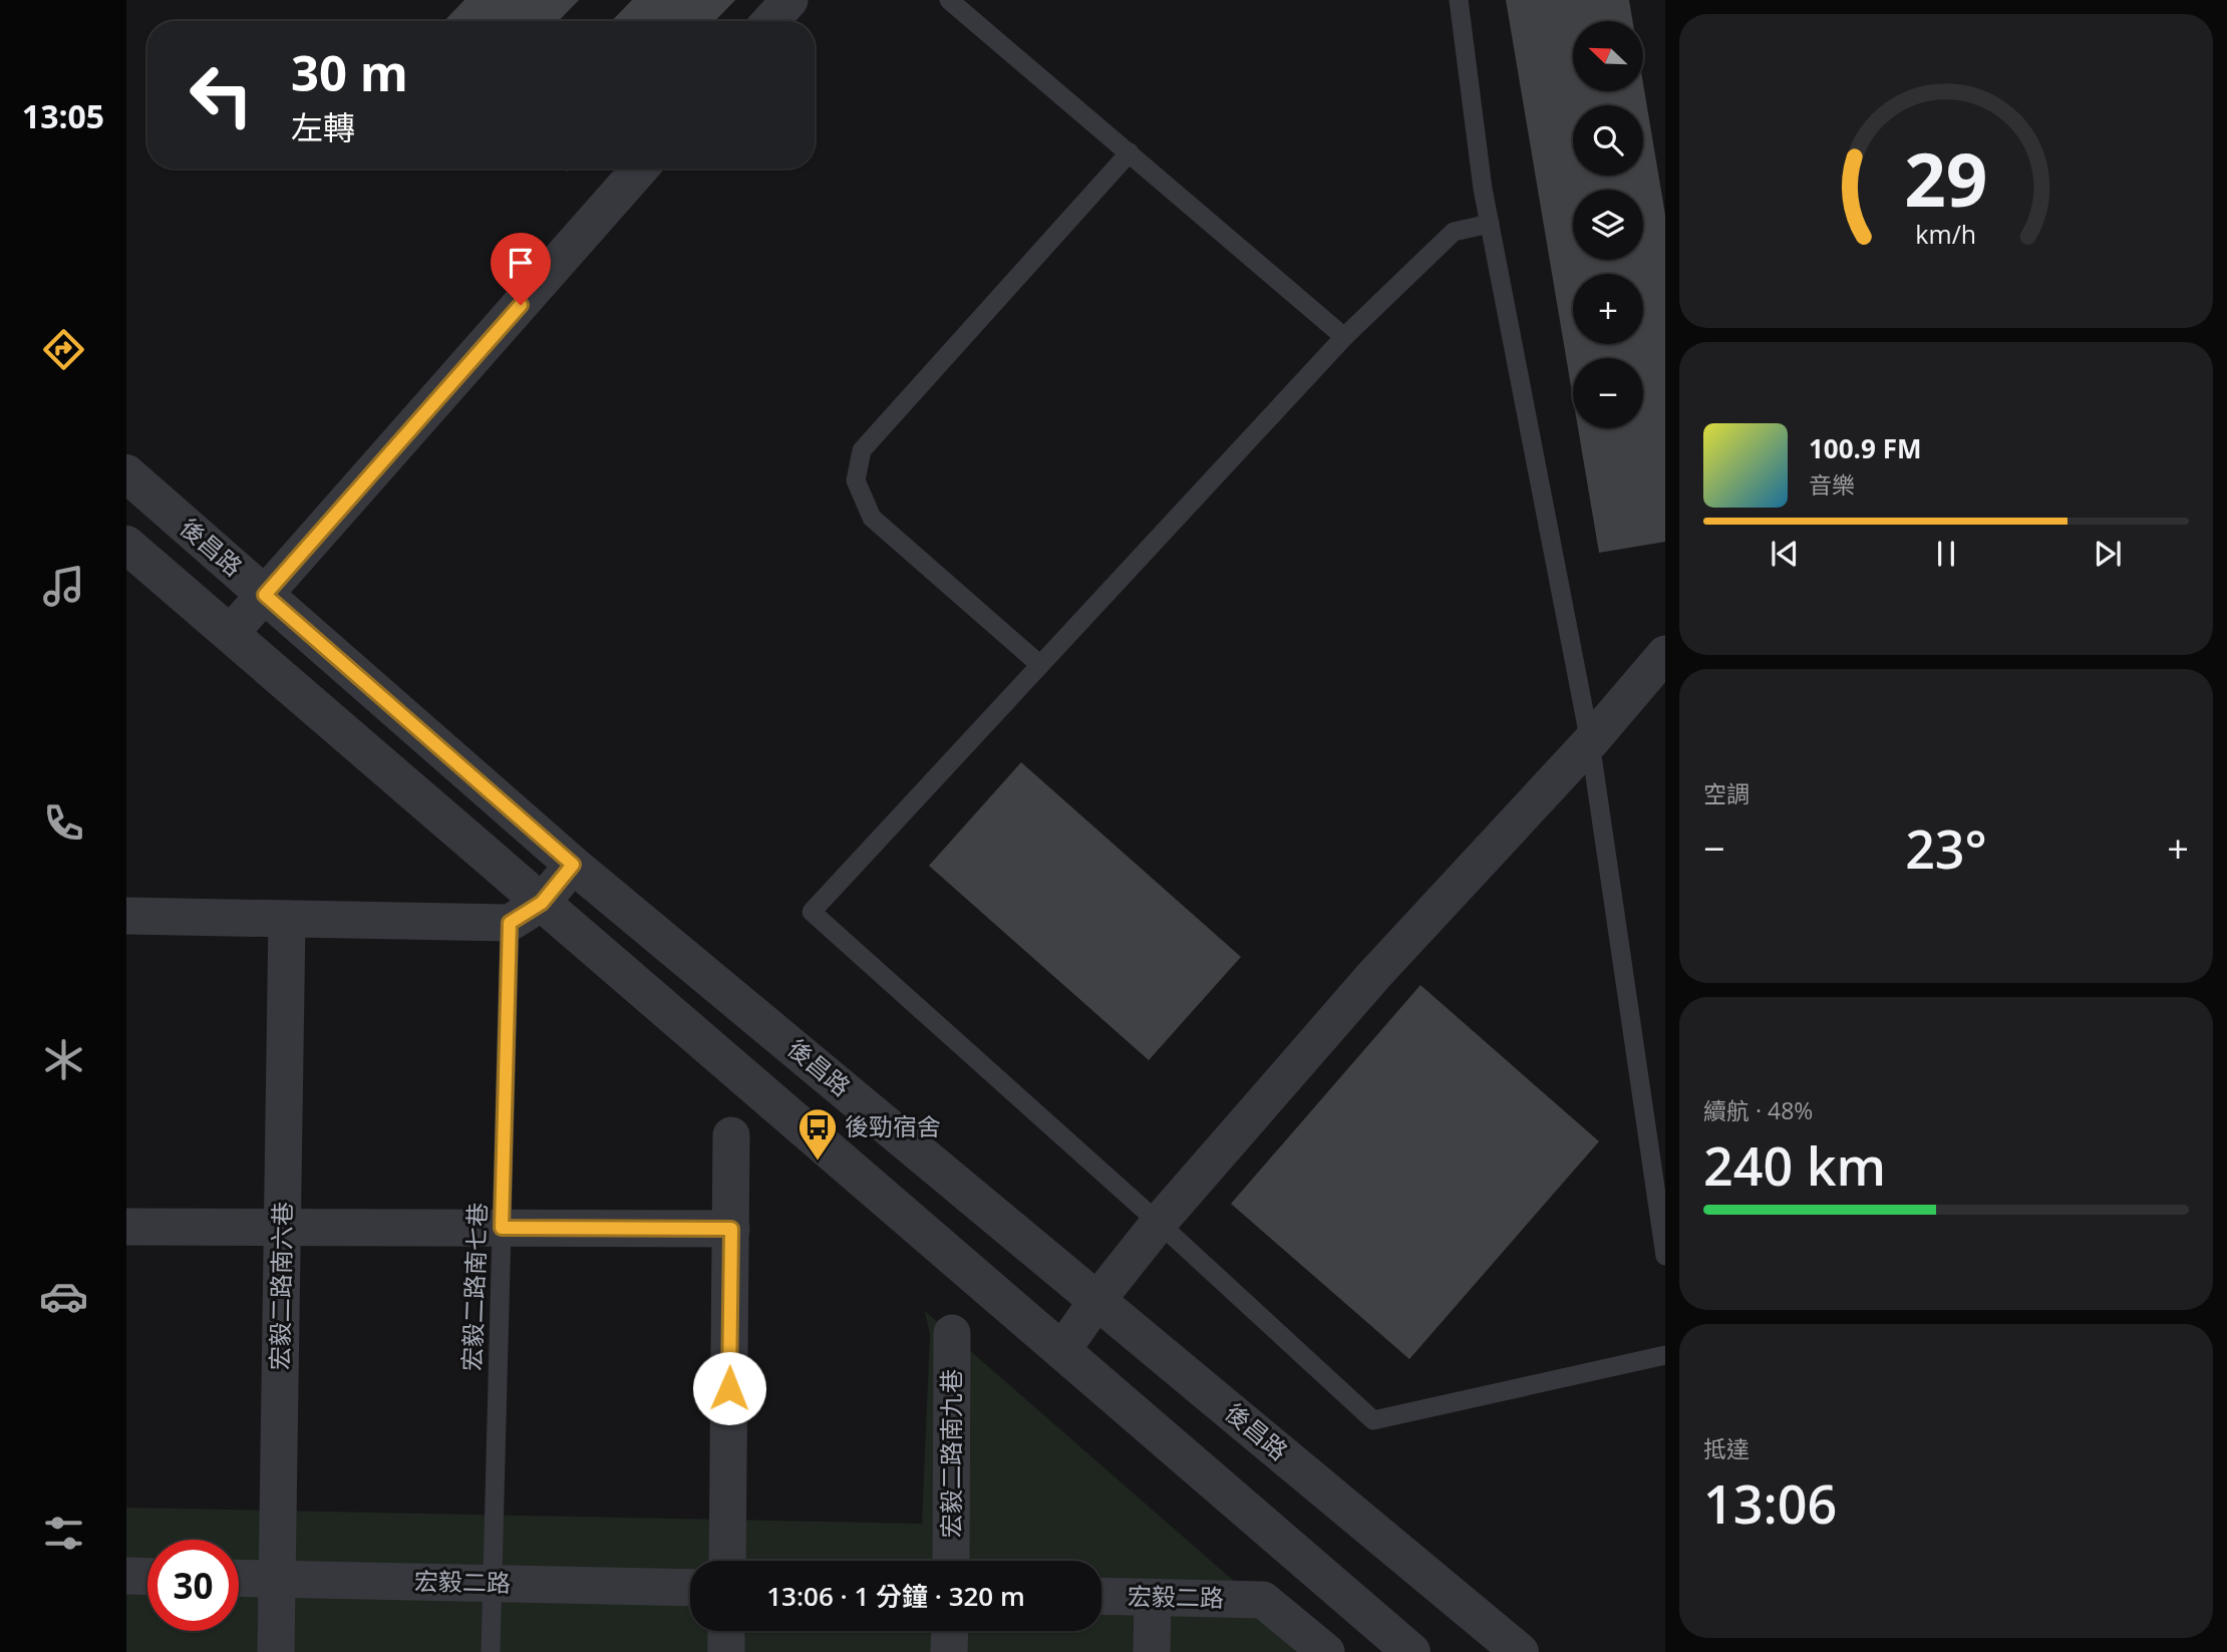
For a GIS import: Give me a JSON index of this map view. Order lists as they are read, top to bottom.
{
  "streets": {
    "street": [
      "後昌路",
      "宏毅二路南六巷",
      "宏毅二路南九巷",
      "宏毅二路"
    ],
    "lane": ["宏毅二路南七巷"]
  },
  "crossings": [
    ["宏毅二路南六巷", "宏毅二路"],
    ["宏毅二路南七巷", "宏毅二路"]
  ],
  "places": {
    "bus stop": ["後勁宿舍"]
  },
  "north": "top left",
  "page": {
    "tabs": "13:05",
    "map_buttons": ["+", "−"],
    "turn": ["30 m", "左轉"],
    "song": ["100.9 FM", "音樂"],
    "tile": [
      "空調",
      ["續航 · 48%", "240 km"],
      ["抵達", "13:06"]
    ],
    "heat": ["−", "23°", "+"],
    "limit": "30",
    "trip": "13:06 · 1 分鐘 · 320 m",
    "gauge": ["29", "km/h"]
  }
}
